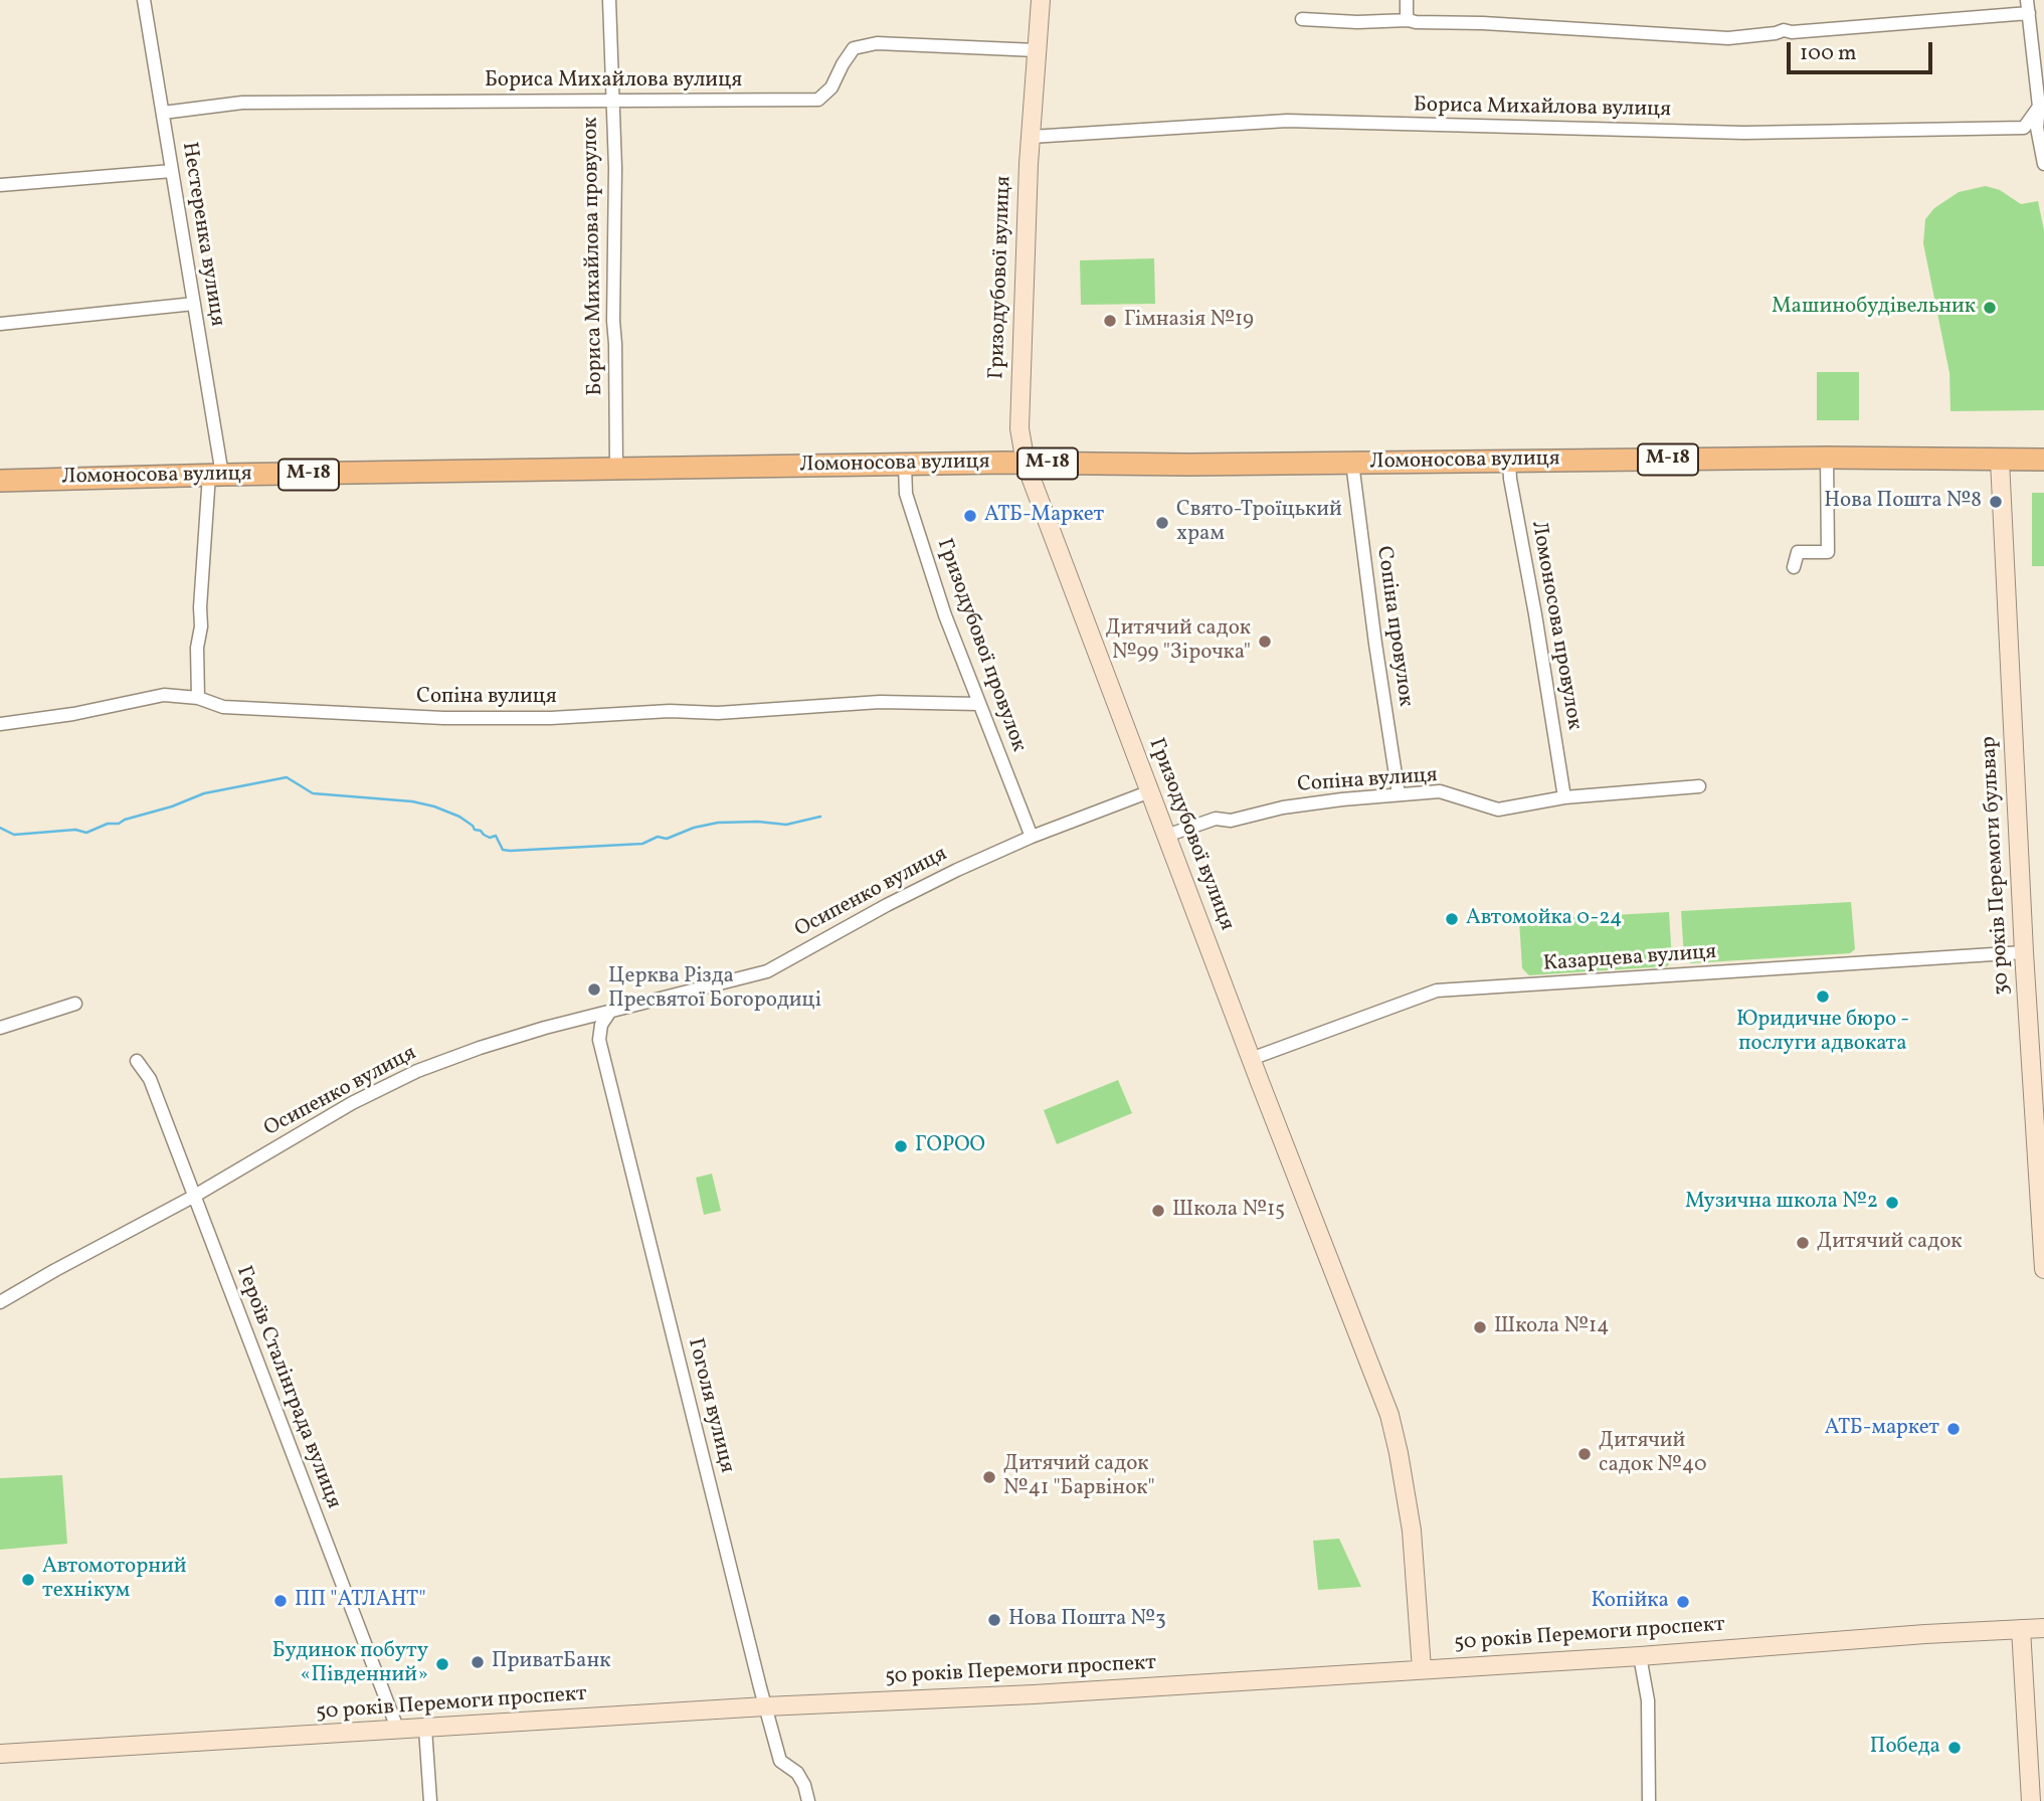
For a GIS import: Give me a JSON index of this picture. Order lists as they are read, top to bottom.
{
  "streets": {
    "highway": ["М-18", "Ломоносова вулиця"],
    "main road": ["Гризодубової вулиця", "30 років Перемоги бульвар", "50 років Перемоги проспект"],
    "street": [
      "Бориса Михайлова вулиця",
      "Нестеренка вулиця",
      "Бориса Михайлова провулок",
      "Ломоносова провулок",
      "Сопіна провулок",
      "Гризодубової провулок",
      "Сопіна вулиця",
      "Осипенко вулиця",
      "Казарцева вулиця",
      "Героїв Сталінграда вулиця",
      "Гоголя вулиця"
    ]
  },
  "crossings": [
    ["Бориса Михайлова вулиця", "Нестеренка вулиця"],
    ["Бориса Михайлова вулиця", "Бориса Михайлова провулок"],
    ["Бориса Михайлова вулиця", "Гризодубової вулиця"],
    ["Нестеренка вулиця", "Ломоносова вулиця"],
    ["Нестеренка вулиця", "Сопіна вулиця"],
    ["Бориса Михайлова провулок", "Ломоносова вулиця"],
    ["Гризодубової вулиця", "Ломоносова вулиця"],
    ["Гризодубової вулиця", "Сопіна вулиця"],
    ["Гризодубової вулиця", "Осипенко вулиця"],
    ["Гризодубової вулиця", "Казарцева вулиця"],
    ["Гризодубової вулиця", "50 років Перемоги проспект"],
    ["Ломоносова вулиця", "Ломоносова провулок"],
    ["Ломоносова вулиця", "Сопіна провулок"],
    ["Ломоносова вулиця", "Гризодубової провулок"],
    ["Ломоносова вулиця", "30 років Перемоги бульвар"],
    ["Ломоносова провулок", "Сопіна вулиця"],
    ["Сопіна провулок", "Сопіна вулиця"],
    ["Гризодубової провулок", "Сопіна вулиця"],
    ["Гризодубової провулок", "Осипенко вулиця"],
    ["30 років Перемоги бульвар", "Казарцева вулиця"],
    ["Осипенко вулиця", "Героїв Сталінграда вулиця"],
    ["Осипенко вулиця", "Гоголя вулиця"],
    ["Героїв Сталінграда вулиця", "50 років Перемоги проспект"],
    ["Гоголя вулиця", "50 років Перемоги проспект"]
  ],
  "places": [
    "Машинобудівельник",
    "Гімназія №19",
    "Нова Пошта №8",
    "АТБ-Маркет",
    "Свято-Троїцький храм",
    "Дитячий садок №99 \"Зірочка\"",
    "Автомойка 0-24",
    "Церква Різда Пресвятої Богородиці",
    "Юридичне бюро - послуги адвоката",
    "ГОРОО",
    "Музична школа №2",
    "Школа №15",
    "Дитячий садок",
    "Школа №14",
    "АТБ-маркет",
    "Дитячий садок №40",
    "Дитячий садок №41 \"Барвінок\"",
    "Автомоторний технікум",
    "ПП \"АТЛАНТ\"",
    "Копійка",
    "Нова Пошта №3",
    "ПриватБанк",
    "Будинок побуту «Південний»",
    "Победа"
  ],
  "scale_bar": "100 m"
}
